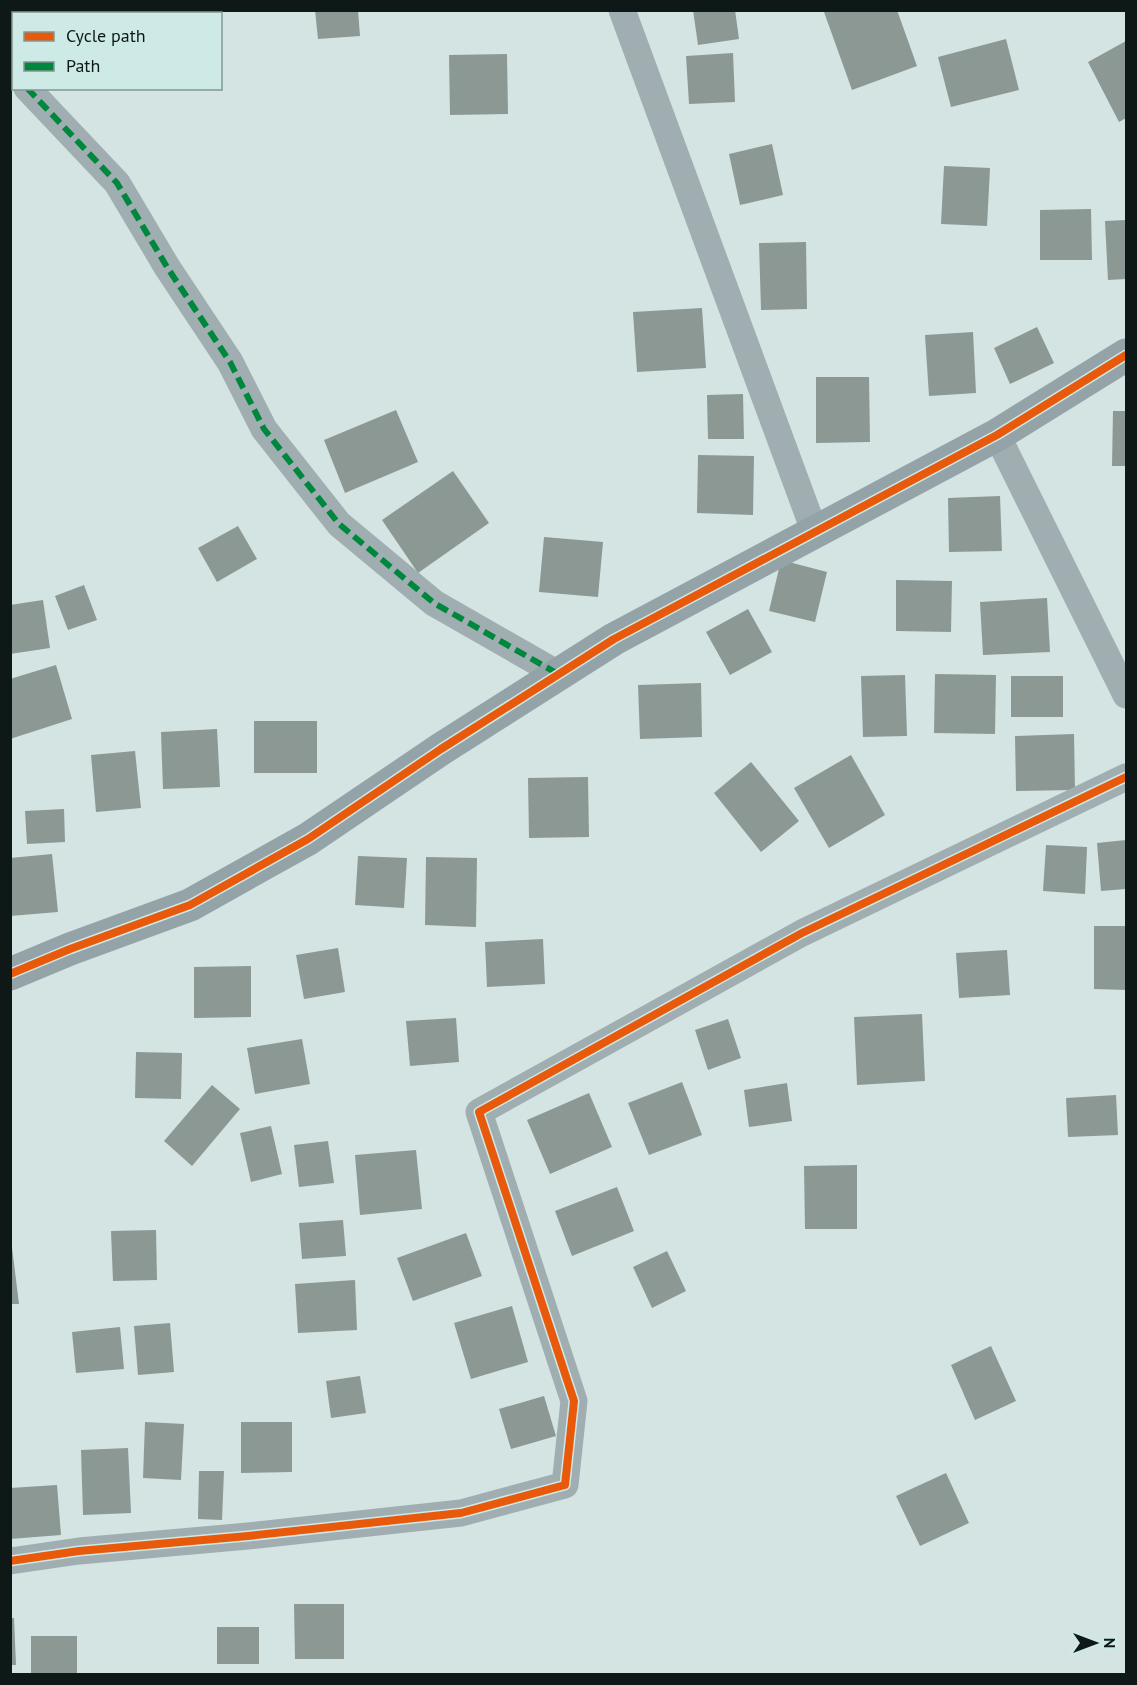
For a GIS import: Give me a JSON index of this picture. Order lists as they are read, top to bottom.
{
  "legend": ["Cycle path", "Path"],
  "north": "right"
}
